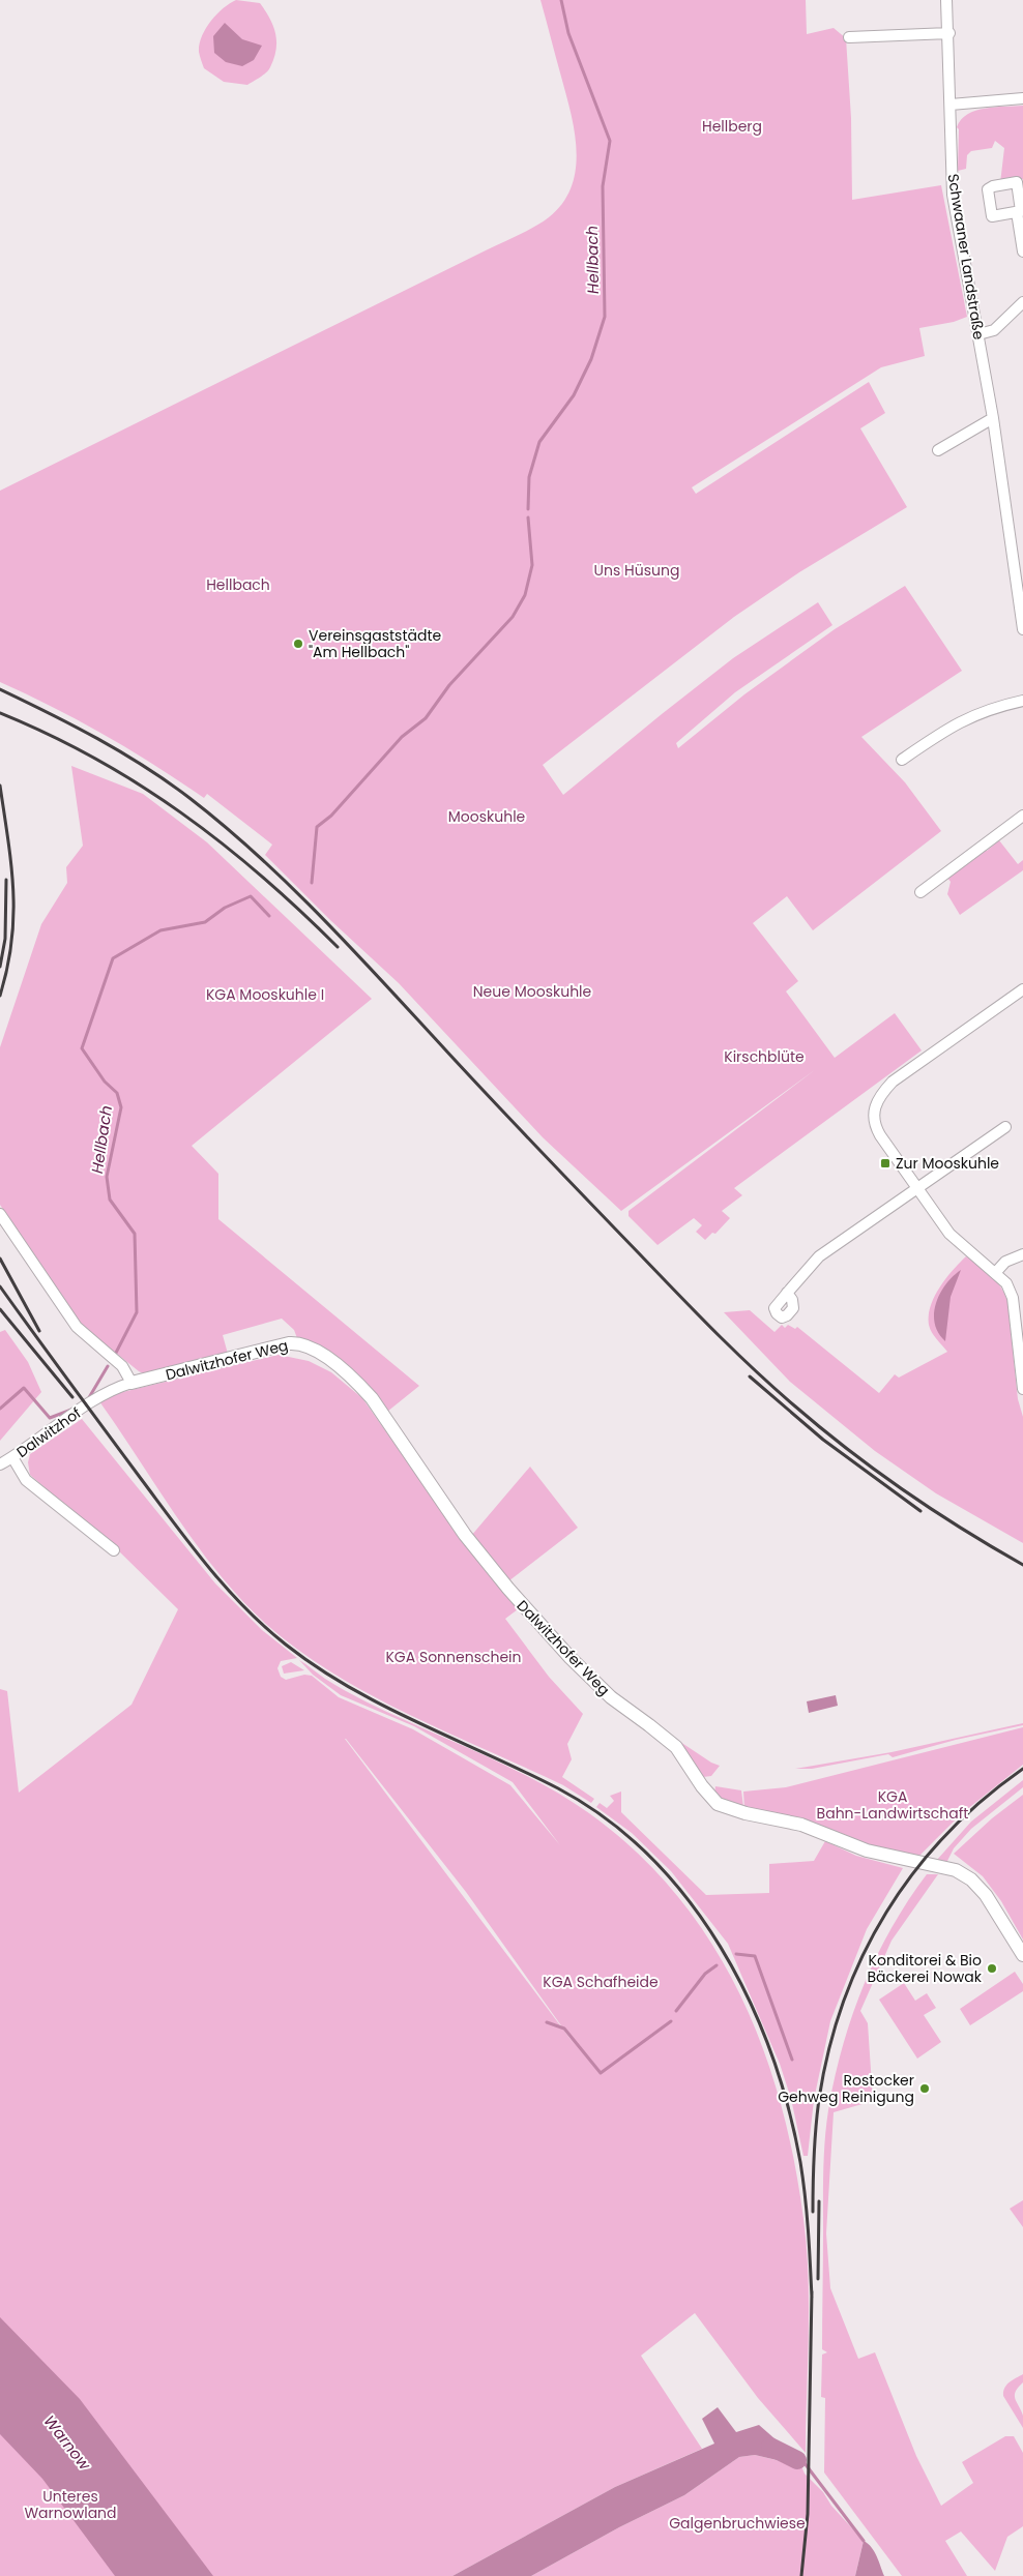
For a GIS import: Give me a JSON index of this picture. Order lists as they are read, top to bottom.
{
  "streets": {
    "street": ["Schwaaner Landstraße", "Dalwitzhofer Weg", "Dalwitzhof"]
  },
  "crossings": [
    ["Dalwitzhofer Weg", "Dalwitzhof"]
  ],
  "water": ["Hellbach", "Warnow"],
  "parks": [
    "Hellberg",
    "Uns Hüsung",
    "Hellbach",
    "Mooskuhle",
    "Neue Mooskuhle",
    "KGA Mooskuhle I",
    "Kirschblüte",
    "KGA Sonnenschein",
    "KGA Bahn-Landwirtschaft",
    "KGA Schafheide",
    "Unteres Warnowland",
    "Galgenbruchwiese"
  ],
  "places": {
    "other": ["Vereinsgaststädte \"Am Hellbach\"", "Konditorei & Bio Bäckerei Nowak", "Rostocker Gehweg Reinigung"],
    "transit": ["Zur Mooskuhle"]
  }
}
